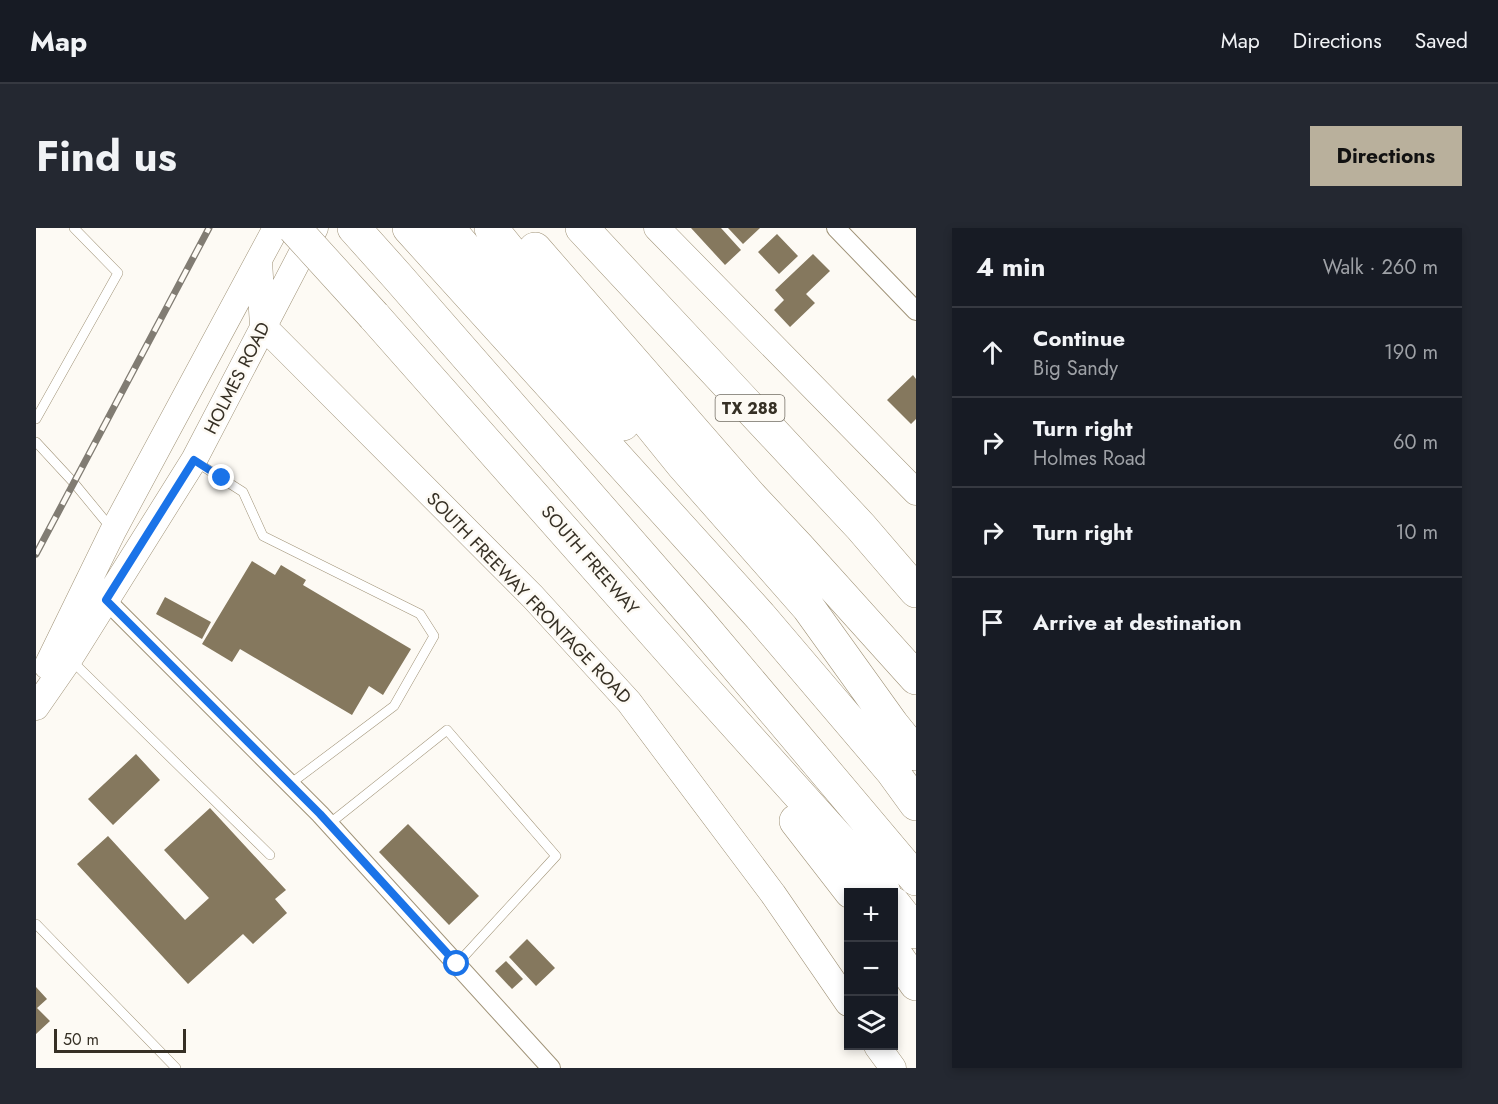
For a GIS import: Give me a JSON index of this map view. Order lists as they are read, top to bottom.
{
  "streets": {
    "highway": ["TX 288", "SOUTH FREEWAY"],
    "main road": ["HOLMES ROAD", "SOUTH FREEWAY FRONTAGE ROAD"]
  },
  "crossings": [
    ["HOLMES ROAD", "SOUTH FREEWAY FRONTAGE ROAD"]
  ],
  "scale_bar": "50 m",
  "page": {
    "header": "Map",
    "nav": ["Map", "Directions", "Saved"],
    "title": "Find us",
    "buttons": "Directions",
    "heading": ["4 min", "Walk · 260 m"],
    "list": [
      ["Continue", "Big Sandy", "190 m"],
      ["Turn right", "Holmes Road", "60 m"],
      ["Turn right", "10 m"],
      "Arrive at destination"
    ],
    "map_buttons": ["+", "−"],
    "scale": "50 m"
  }
}
